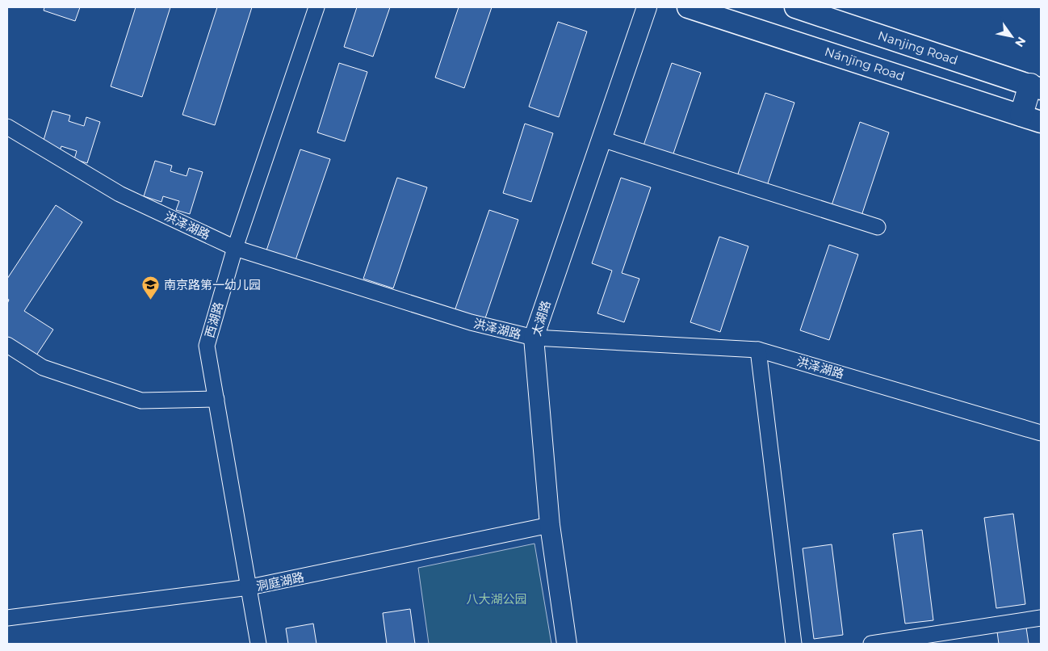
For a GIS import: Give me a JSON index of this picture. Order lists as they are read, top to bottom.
{
  "streets": {
    "main road": ["Nanjing Road", "Nánjīng Road"],
    "street": [
      "洪泽湖路",
      "太湖路",
      "西湖路",
      "洞庭湖路"
    ]
  },
  "crossings": [
    ["洪泽湖路", "太湖路"],
    ["洪泽湖路", "西湖路"],
    ["太湖路", "洞庭湖路"],
    ["西湖路", "洞庭湖路"]
  ],
  "parks": ["八大湖公园"],
  "places": {
    "school or university": ["南京路第一幼儿园"]
  },
  "north": "bottom right"
}
